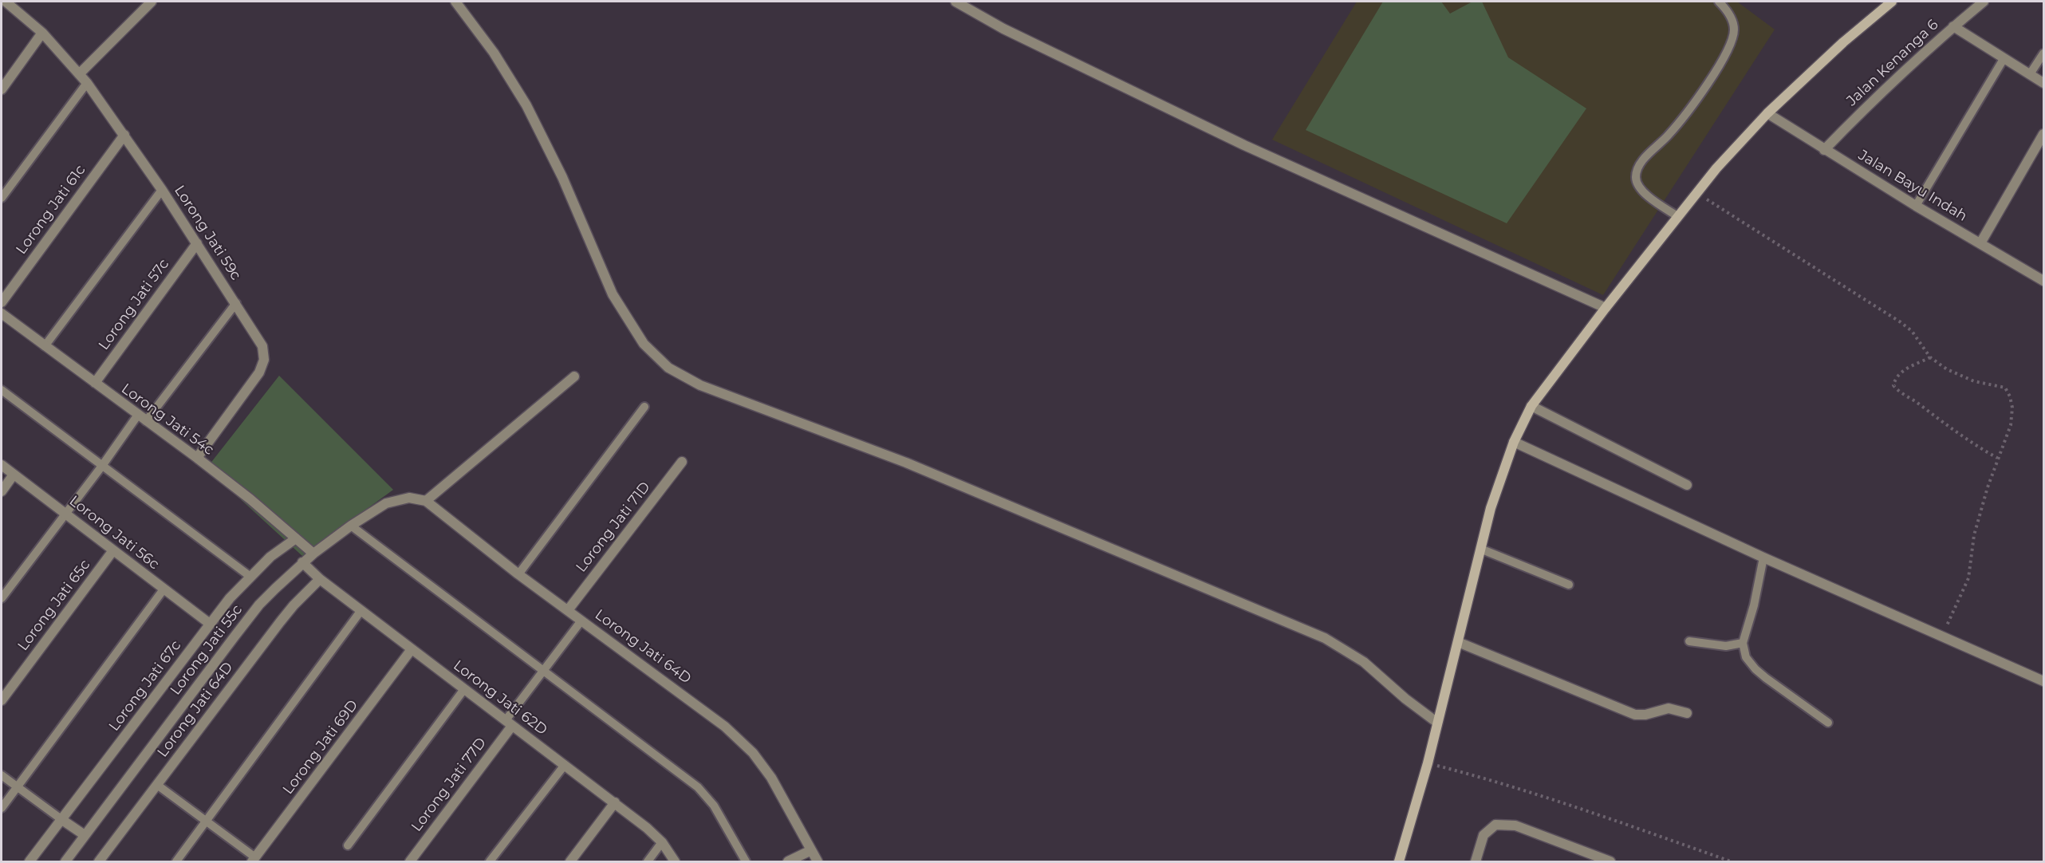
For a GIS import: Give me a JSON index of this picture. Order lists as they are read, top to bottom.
{
  "streets": {
    "street": [
      "Jalan Kenanga 6",
      "Jalan Bayu Indah",
      "Lorong Jati 61c",
      "Lorong Jati 59c",
      "Lorong Jati 57c",
      "Lorong Jati 54c",
      "Lorong Jati 71D",
      "Lorong Jati 56c",
      "Lorong Jati 65c",
      "Lorong Jati 64D",
      "Lorong Jati 55c",
      "Lorong Jati 67c",
      "Lorong Jati 62D",
      "Lorong Jati 69D",
      "Lorong Jati 77D"
    ]
  },
  "crossings": [
    ["Jalan Kenanga 6", "Jalan Bayu Indah"],
    ["Lorong Jati 61c", "Lorong Jati 59c"],
    ["Lorong Jati 59c", "Lorong Jati 57c"],
    ["Lorong Jati 59c", "Lorong Jati 54c"],
    ["Lorong Jati 57c", "Lorong Jati 54c"],
    ["Lorong Jati 54c", "Lorong Jati 55c"],
    ["Lorong Jati 54c", "Lorong Jati 67c"],
    ["Lorong Jati 71D", "Lorong Jati 64D"],
    ["Lorong Jati 56c", "Lorong Jati 65c"],
    ["Lorong Jati 56c", "Lorong Jati 67c"],
    ["Lorong Jati 64D", "Lorong Jati 55c"],
    ["Lorong Jati 64D", "Lorong Jati 62D"],
    ["Lorong Jati 55c", "Lorong Jati 62D"],
    ["Lorong Jati 62D", "Lorong Jati 69D"],
    ["Lorong Jati 62D", "Lorong Jati 77D"]
  ]
}
